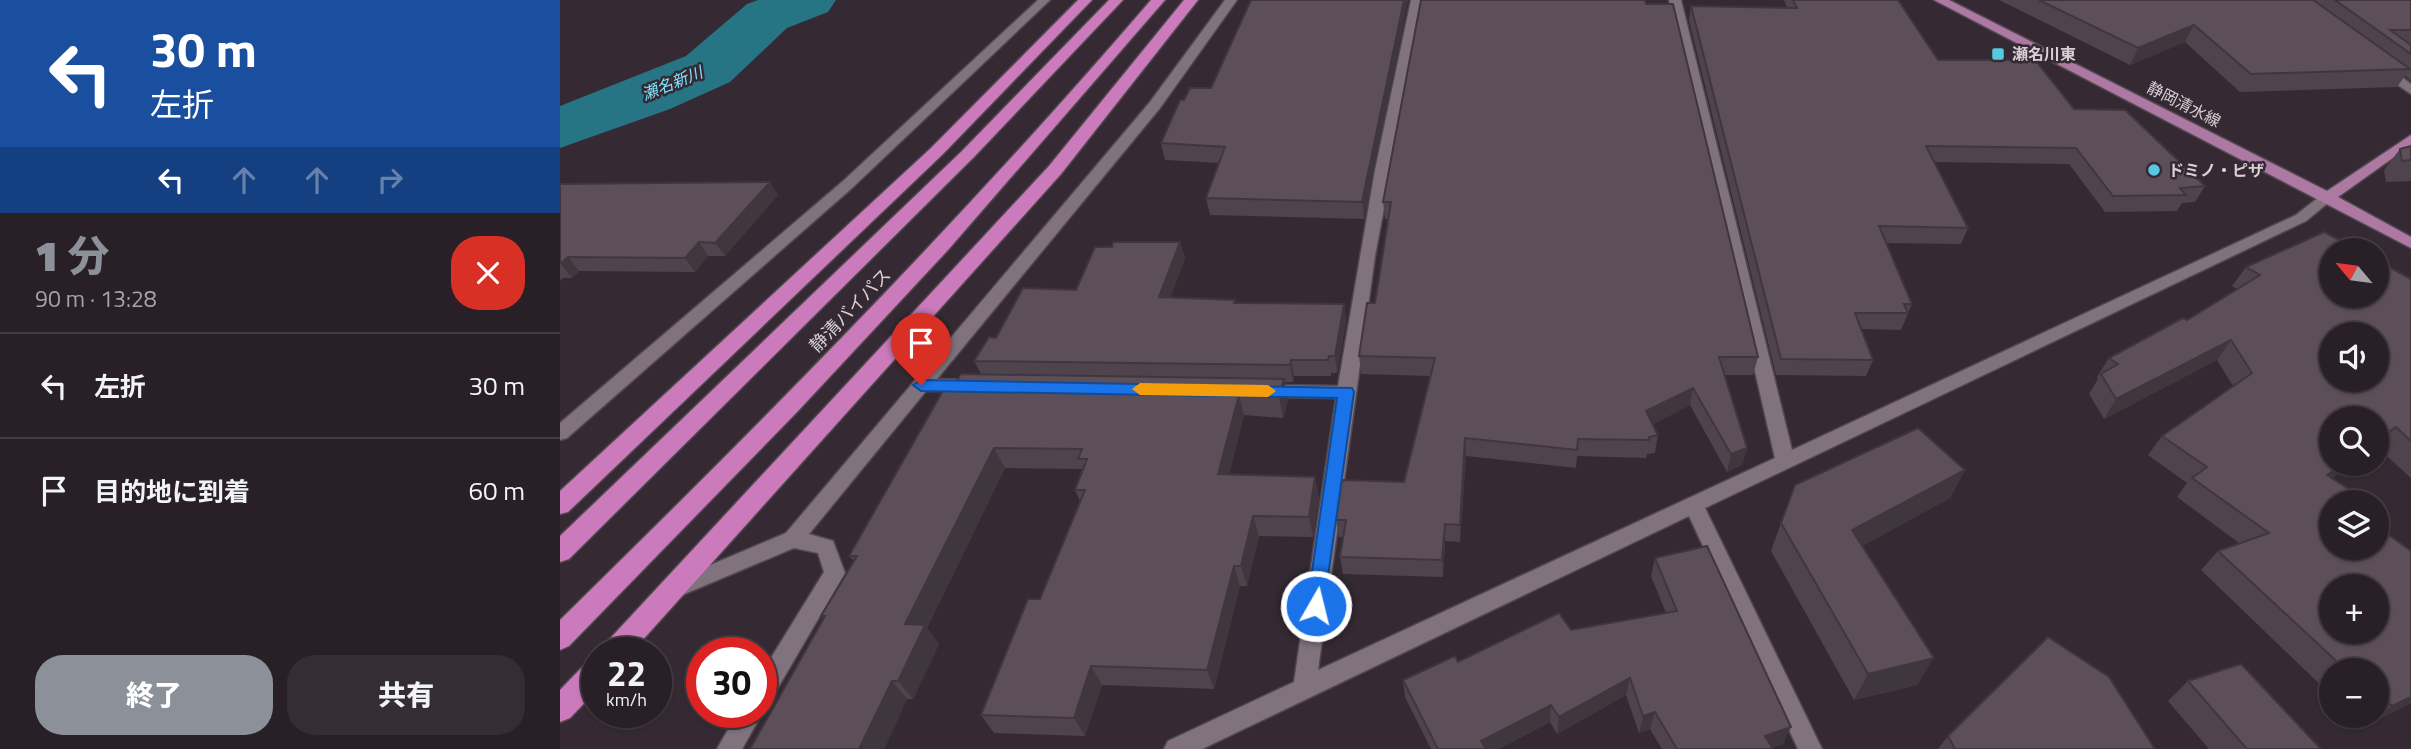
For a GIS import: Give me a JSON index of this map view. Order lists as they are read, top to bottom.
{
  "streets": {
    "highway": ["静清バイパス"],
    "main road": ["静岡清水線"]
  },
  "water": ["瀬名新川"],
  "places": {
    "transit": ["瀬名川東"],
    "other": ["ドミノ・ピザ"]
  },
  "north": "top left",
  "page": {
    "turn": ["30 m", "左折"],
    "heading": ["1 分", "90 m · 13:28"],
    "map_buttons": ["+", "−"],
    "list": [
      {
        "name": "左折",
        "value": "30 m"
      },
      {
        "name": "目的地に到着",
        "value": "60 m"
      }
    ],
    "speed": "22 km/h",
    "limit": "30",
    "buttons": ["終了", "共有"]
  }
}
